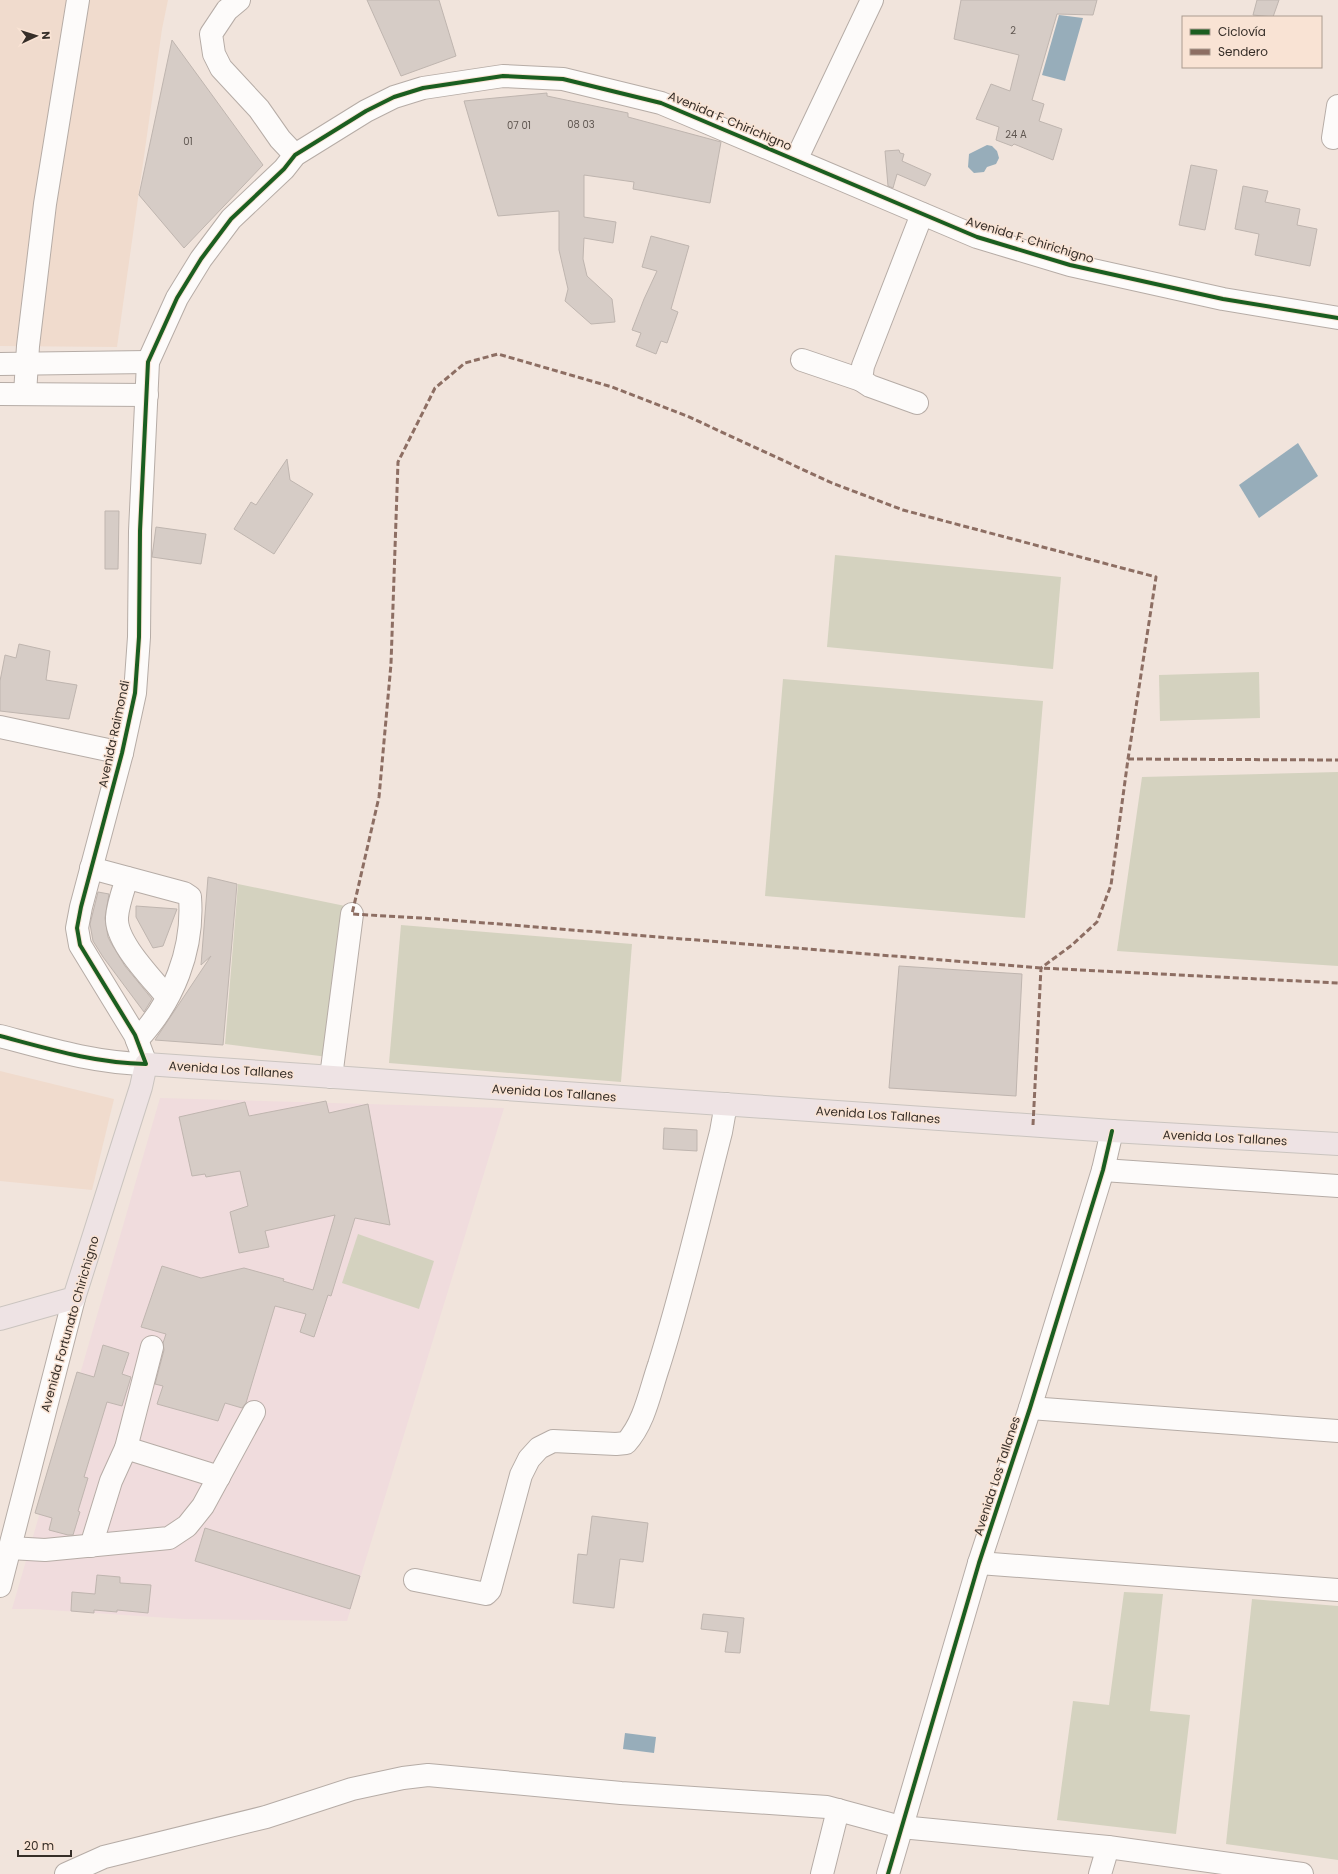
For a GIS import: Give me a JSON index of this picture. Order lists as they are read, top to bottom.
{
  "streets": {
    "main road": ["Avenida Los Tallanes", "Avenida Fortunato Chirichigno"],
    "street": ["Avenida F. Chirichigno", "Avenida Raimondi"]
  },
  "crossings": [
    ["Avenida F. Chirichigno", "Avenida Raimondi"],
    ["Avenida Raimondi", "Avenida Los Tallanes"],
    ["Avenida Raimondi", "Avenida Fortunato Chirichigno"],
    ["Avenida Los Tallanes", "Avenida Fortunato Chirichigno"]
  ],
  "house_numbers": [
    "2",
    "08 03",
    "07 01",
    "24 A",
    "01"
  ],
  "legend": ["Ciclovía", "Sendero"],
  "scale_bar": "20 m",
  "north": "right"
}
